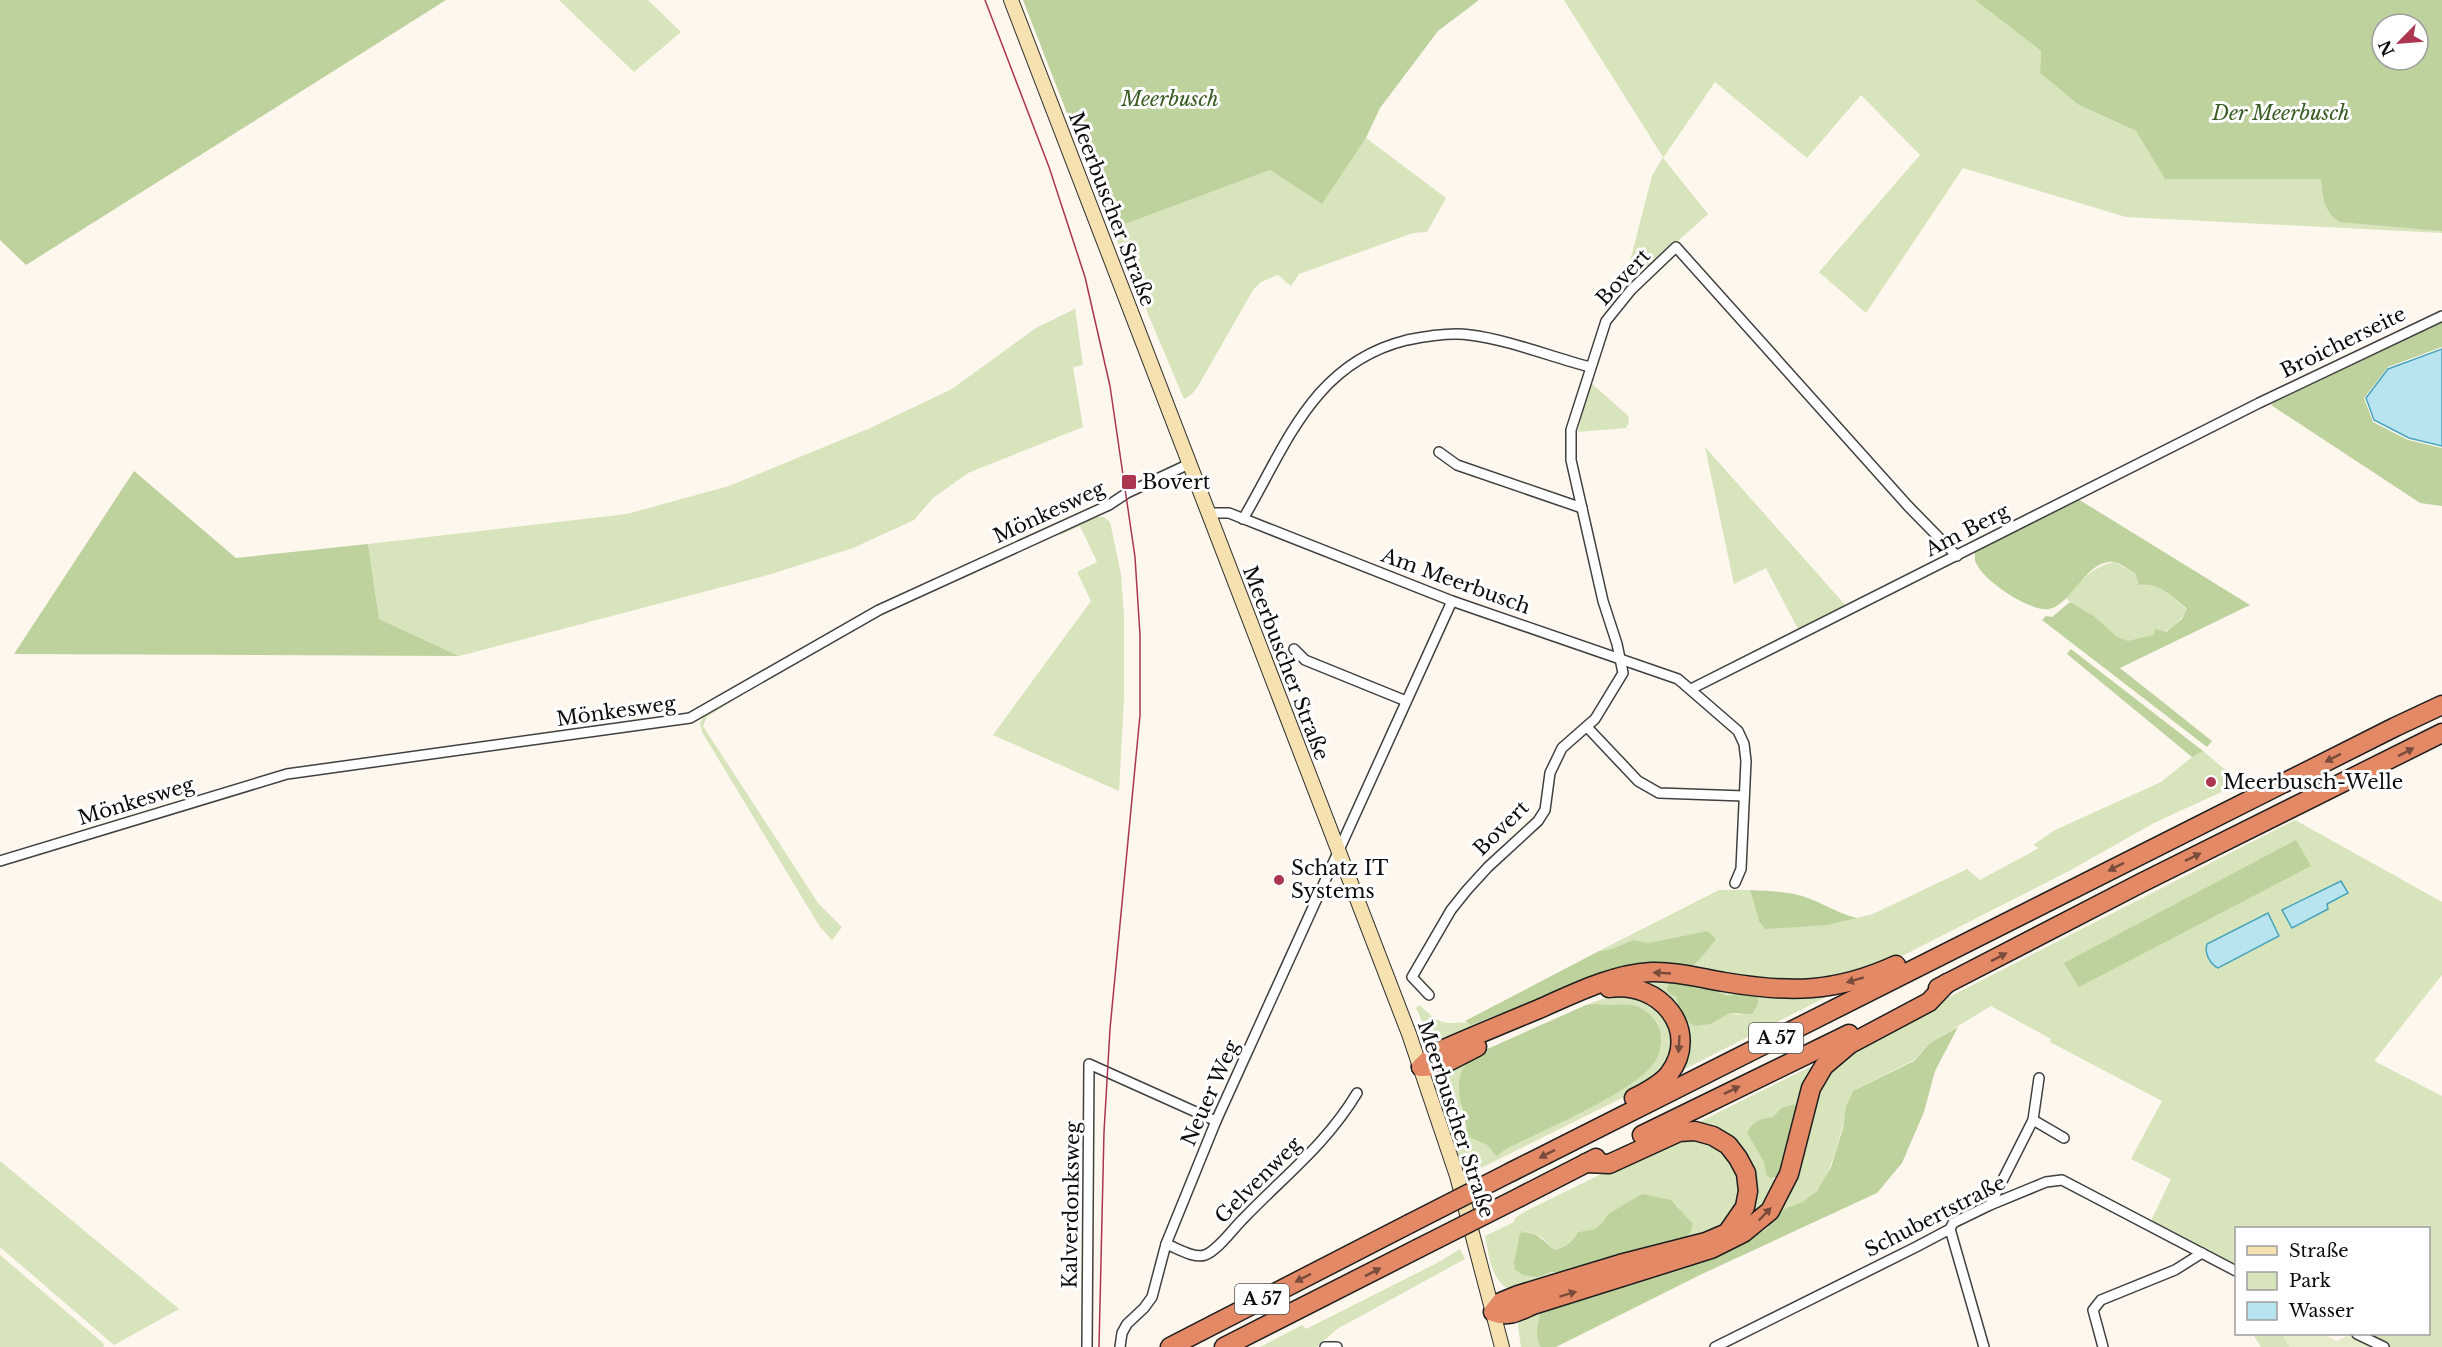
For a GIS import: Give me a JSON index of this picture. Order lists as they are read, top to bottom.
{
  "streets": {
    "highway": ["A 57"],
    "main road": ["Meerbuscher Straße"],
    "street": [
      "Bovert",
      "Broicherseite",
      "Mönkesweg",
      "Am Berg",
      "Am Meerbusch",
      "Neuer Weg",
      "Gelvenweg",
      "Kalverdonksweg",
      "Schubertstraße"
    ]
  },
  "crossings": [
    ["Meerbuscher Straße", "Mönkesweg"],
    ["Meerbuscher Straße", "Am Meerbusch"],
    ["Meerbuscher Straße", "Neuer Weg"],
    ["Bovert", "Am Berg"],
    ["Bovert", "Am Meerbusch"],
    ["Broicherseite", "Am Berg"],
    ["Am Berg", "Am Meerbusch"],
    ["Am Meerbusch", "Neuer Weg"],
    ["Neuer Weg", "Gelvenweg"],
    ["Neuer Weg", "Kalverdonksweg"]
  ],
  "parks": ["Meerbusch", "Der Meerbusch"],
  "places": {
    "transit": ["Bovert"],
    "other": ["Meerbusch-Welle", "Schatz IT Systems"]
  },
  "legend": ["Straße", "Park", "Wasser"],
  "north": "bottom left"
}
